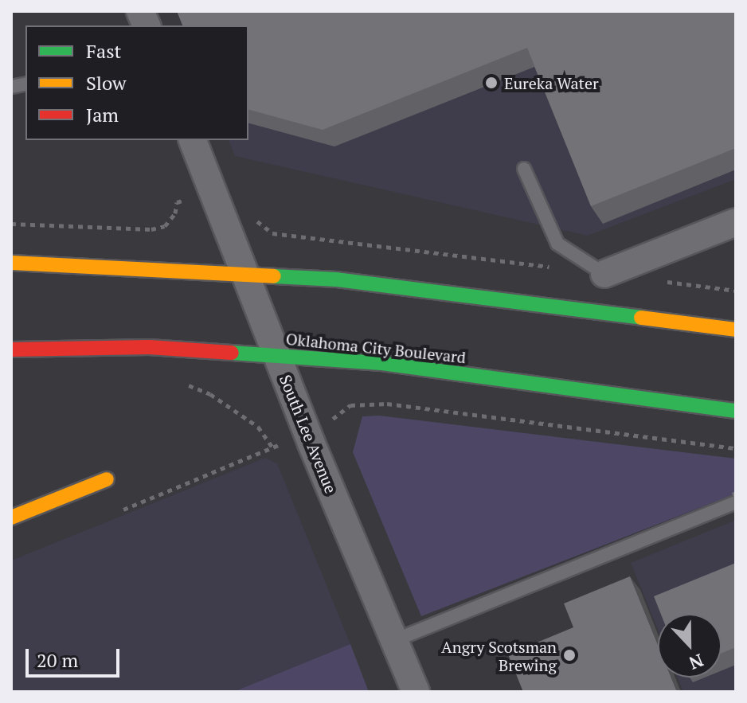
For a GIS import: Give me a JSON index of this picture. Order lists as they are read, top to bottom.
{
  "streets": {
    "main road": ["Oklahoma City Boulevard"],
    "street": ["South Lee Avenue"]
  },
  "crossings": [
    ["Oklahoma City Boulevard", "South Lee Avenue"]
  ],
  "places": ["Eureka Water", "Angry Scotsman Brewing"],
  "legend": ["Fast", "Slow", "Jam"],
  "scale_bar": "20 m",
  "north": "bottom"
}
